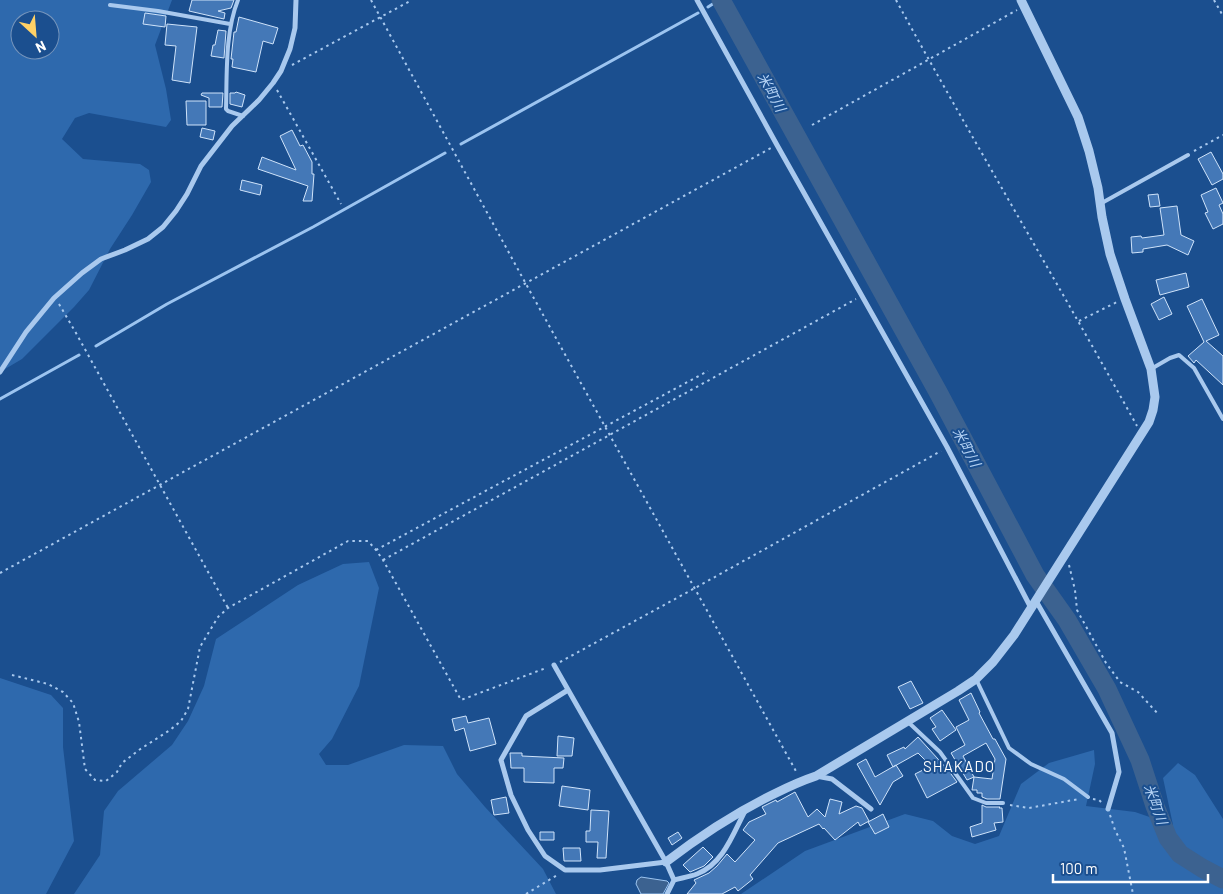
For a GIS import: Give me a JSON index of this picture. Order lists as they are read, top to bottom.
{
  "districts": ["SHAKADO"],
  "water": ["米町川"],
  "scale_bar": "100 m",
  "north": "bottom right"
}
